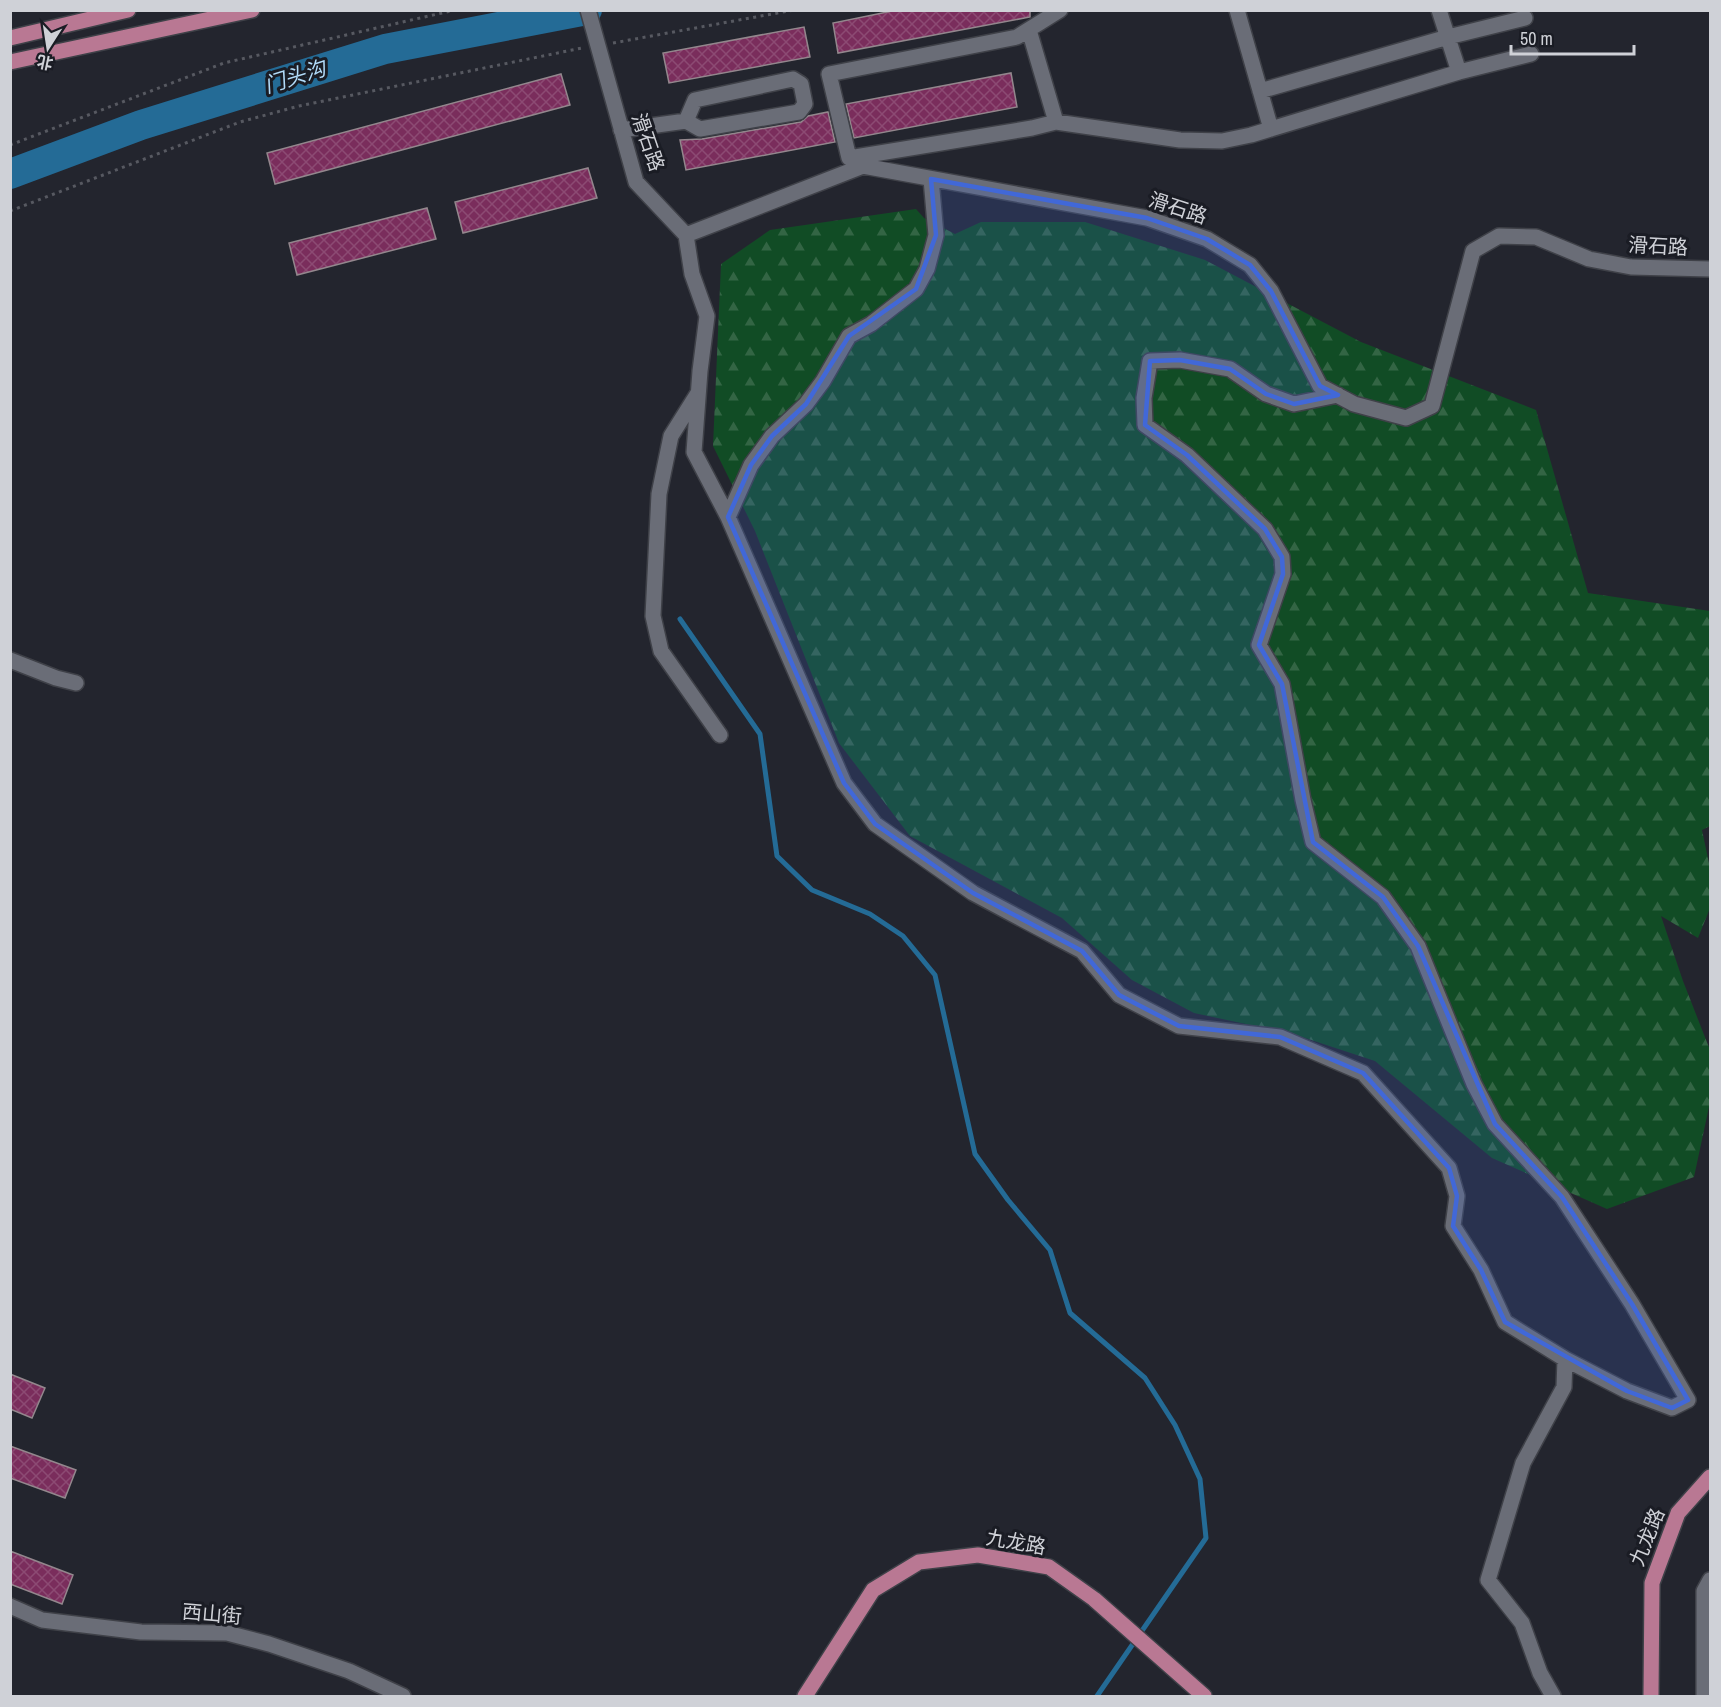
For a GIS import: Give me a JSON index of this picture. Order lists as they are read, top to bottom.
{
  "streets": {
    "main road": ["九龙路"],
    "street": ["滑石路", "西山街"]
  },
  "water": ["门头沟"],
  "scale_bar": "50 m",
  "north": "bottom"
}
